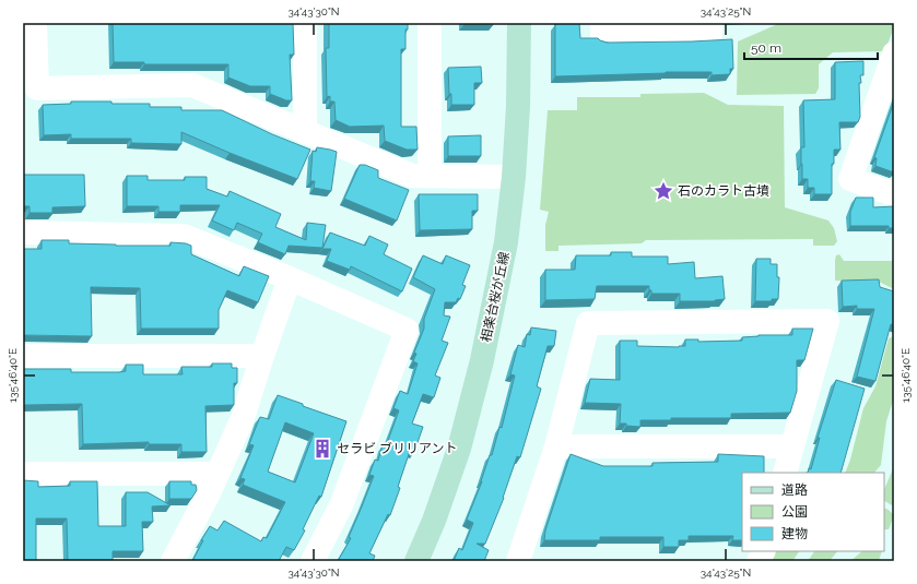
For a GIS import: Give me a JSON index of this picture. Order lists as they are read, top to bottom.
{
  "streets": {
    "main road": ["相楽台桜が丘線"]
  },
  "places": {
    "place": ["石のカラト古墳"],
    "building": ["セラビ ブリリアント"]
  },
  "legend": ["道路", "公園", "建物"],
  "scale_bar": "50 m",
  "coordinates": ["34°43'30\"N", "34°43'25\"N", "135°46'40\"E"]
}
